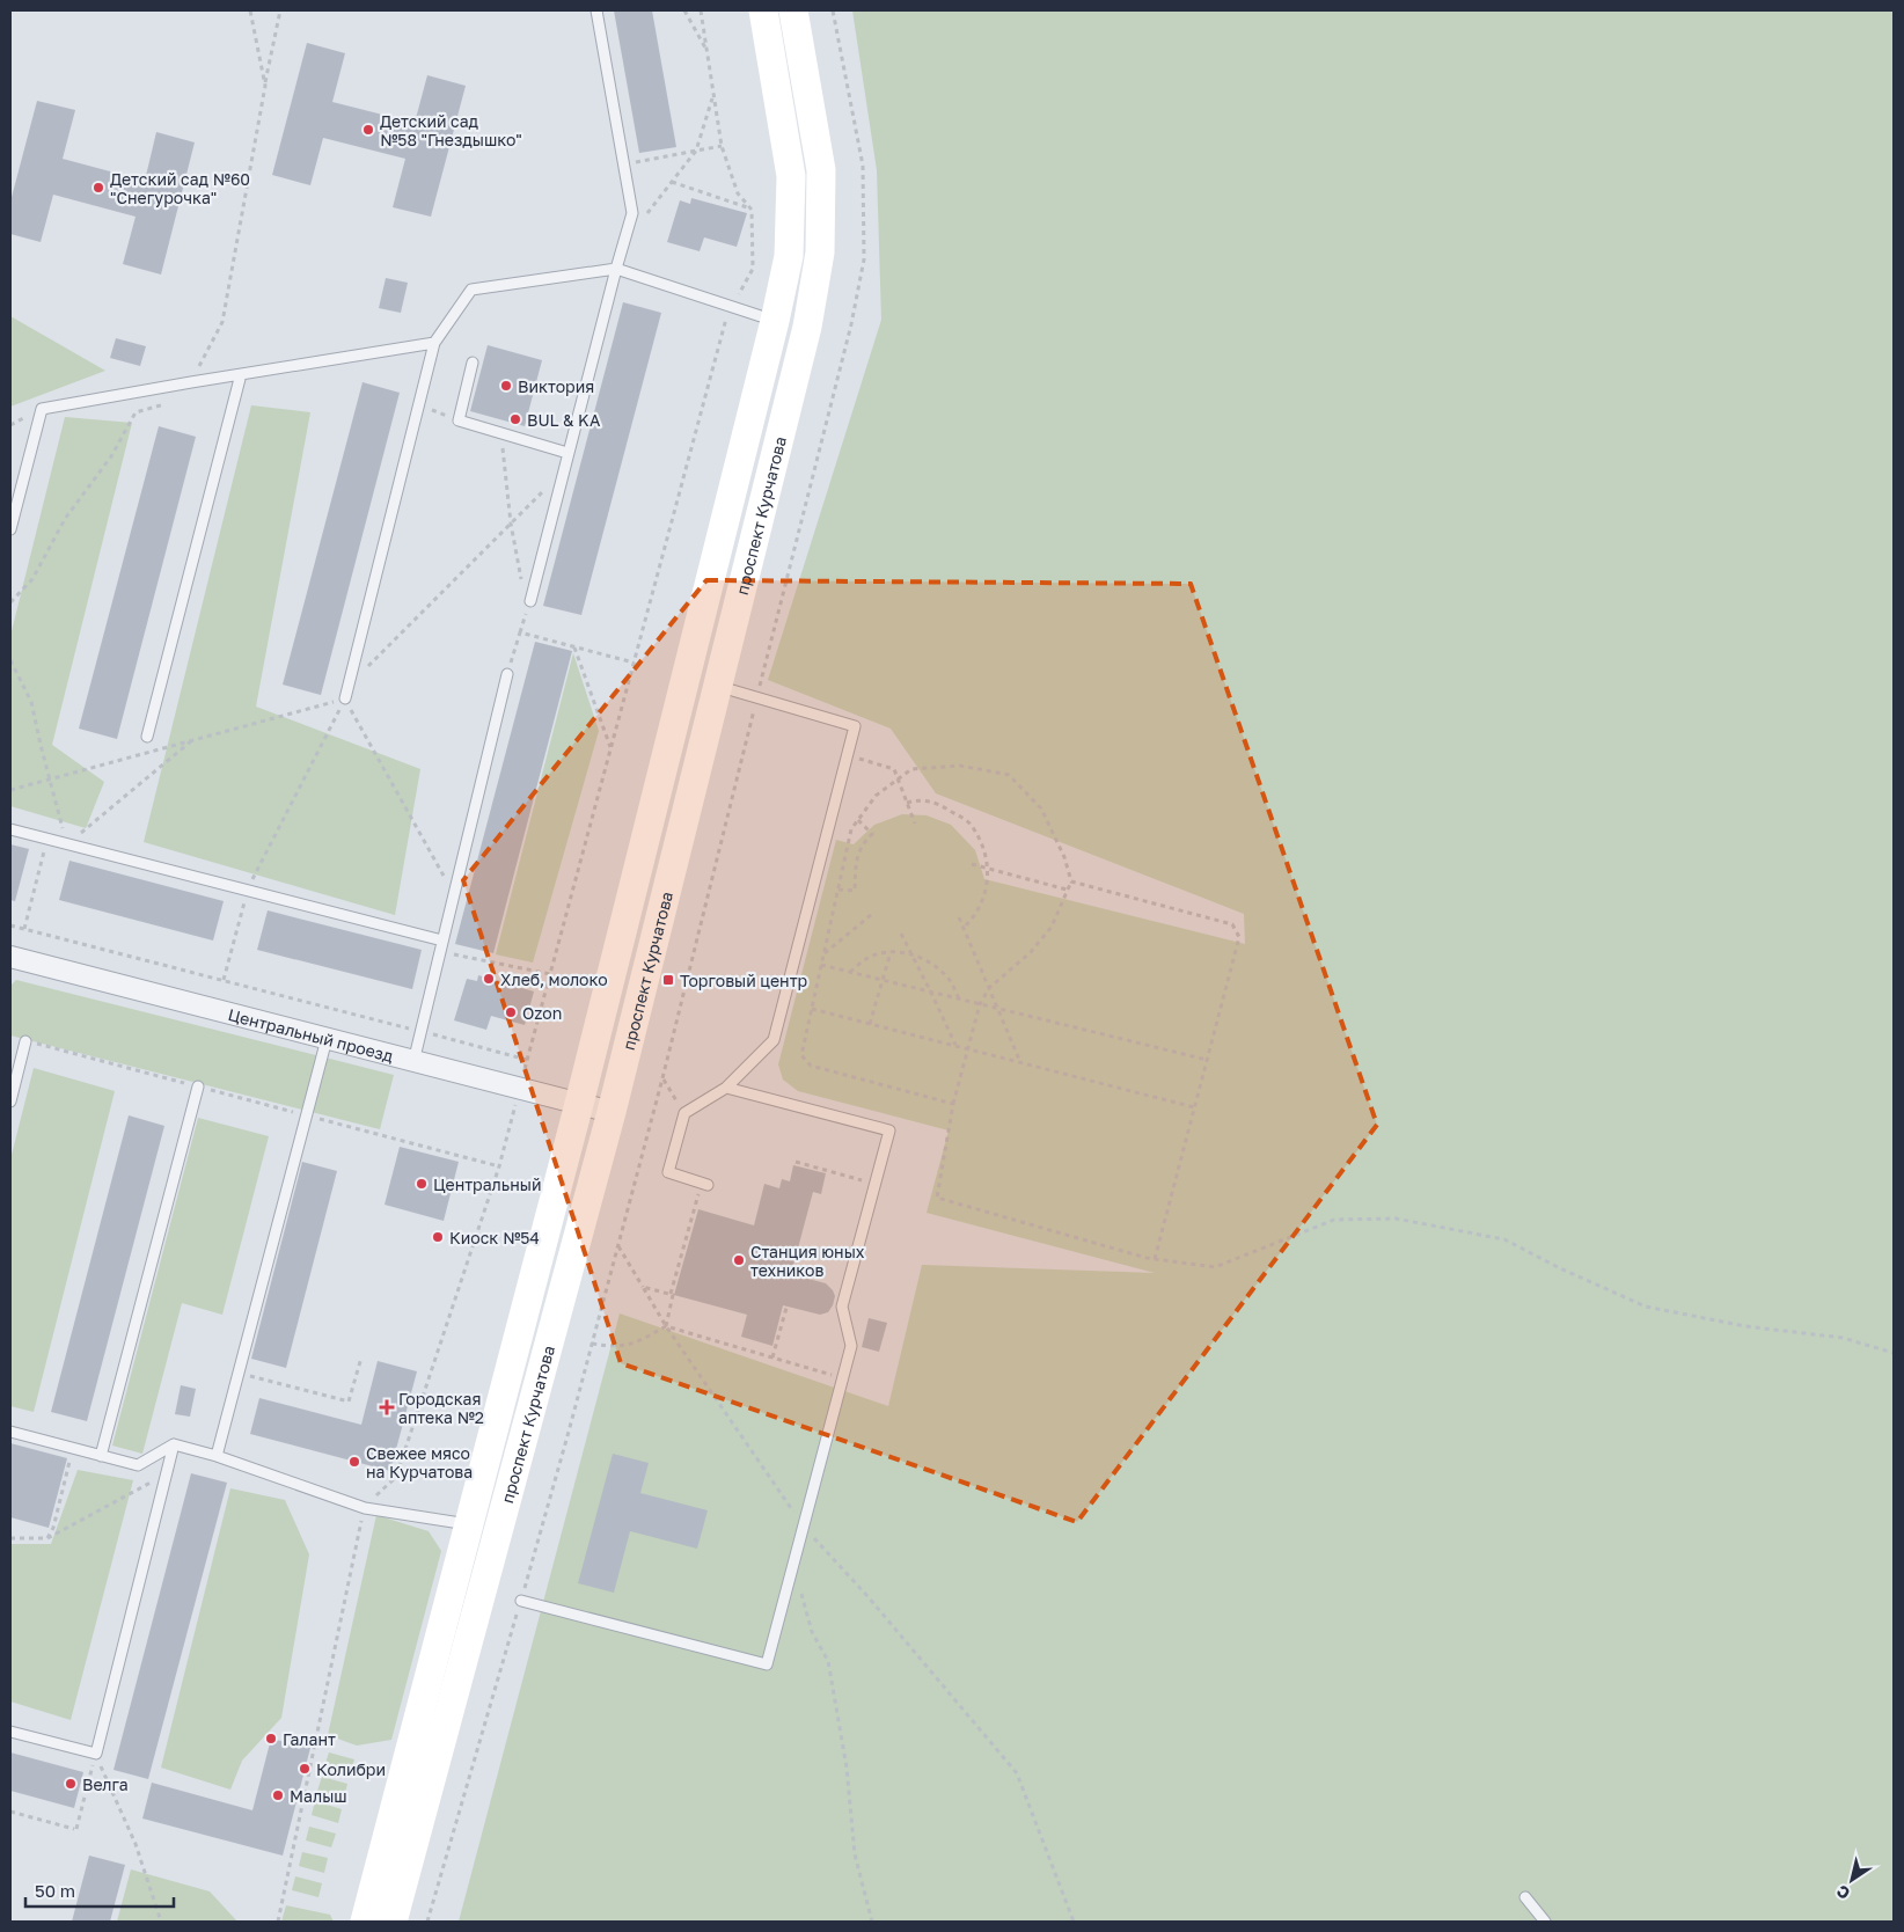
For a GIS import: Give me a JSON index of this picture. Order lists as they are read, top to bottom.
{
  "streets": {
    "main road": ["проспект Курчатова"],
    "street": ["Центральный проезд"]
  },
  "crossings": [
    ["проспект Курчатова", "Центральный проезд"]
  ],
  "places": {
    "other": [
      "Детский сад №58 \"Гнездышко\"",
      "Детский сад №60 \"Снегурочка\"",
      "Виктория",
      "BUL & KA",
      "Хлеб, молоко",
      "Ozon",
      "Центральный",
      "Киоск №54",
      "Станция юных техников",
      "Свежее мясо на Курчатова",
      "Галант",
      "Колибри",
      "Велга",
      "Малыш"
    ],
    "transit": ["Торговый центр"],
    "health": ["Городская аптека №2"]
  },
  "scale_bar": "50 m",
  "north": "bottom left"
}
